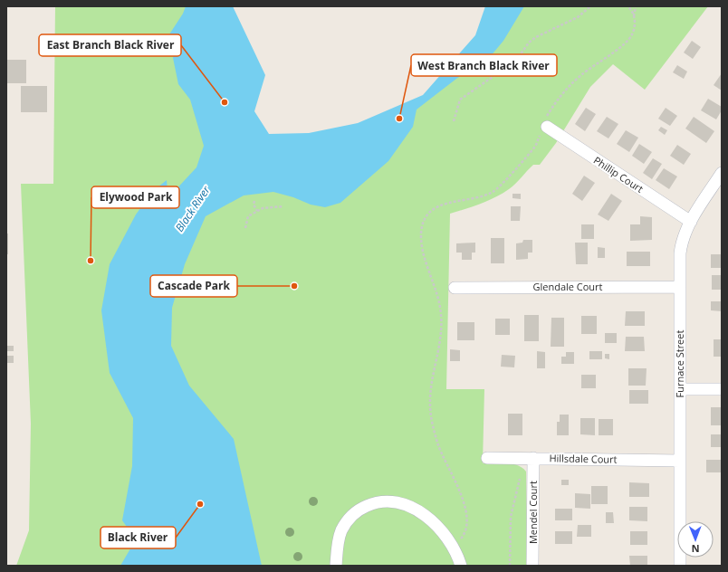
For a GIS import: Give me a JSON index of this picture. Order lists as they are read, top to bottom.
{
  "streets": {
    "street": [
      "Phillip Court",
      "Glendale Court",
      "Furnace Street",
      "Hillsdale Court",
      "Mendel Court"
    ]
  },
  "crossings": [
    ["Phillip Court", "Furnace Street"],
    ["Glendale Court", "Furnace Street"],
    ["Furnace Street", "Hillsdale Court"],
    ["Hillsdale Court", "Mendel Court"]
  ],
  "water": ["Black River"],
  "places": [
    "East Branch Black River",
    "West Branch Black River",
    "Elywood Park",
    "Cascade Park",
    "Black River"
  ],
  "north": "bottom"
}
